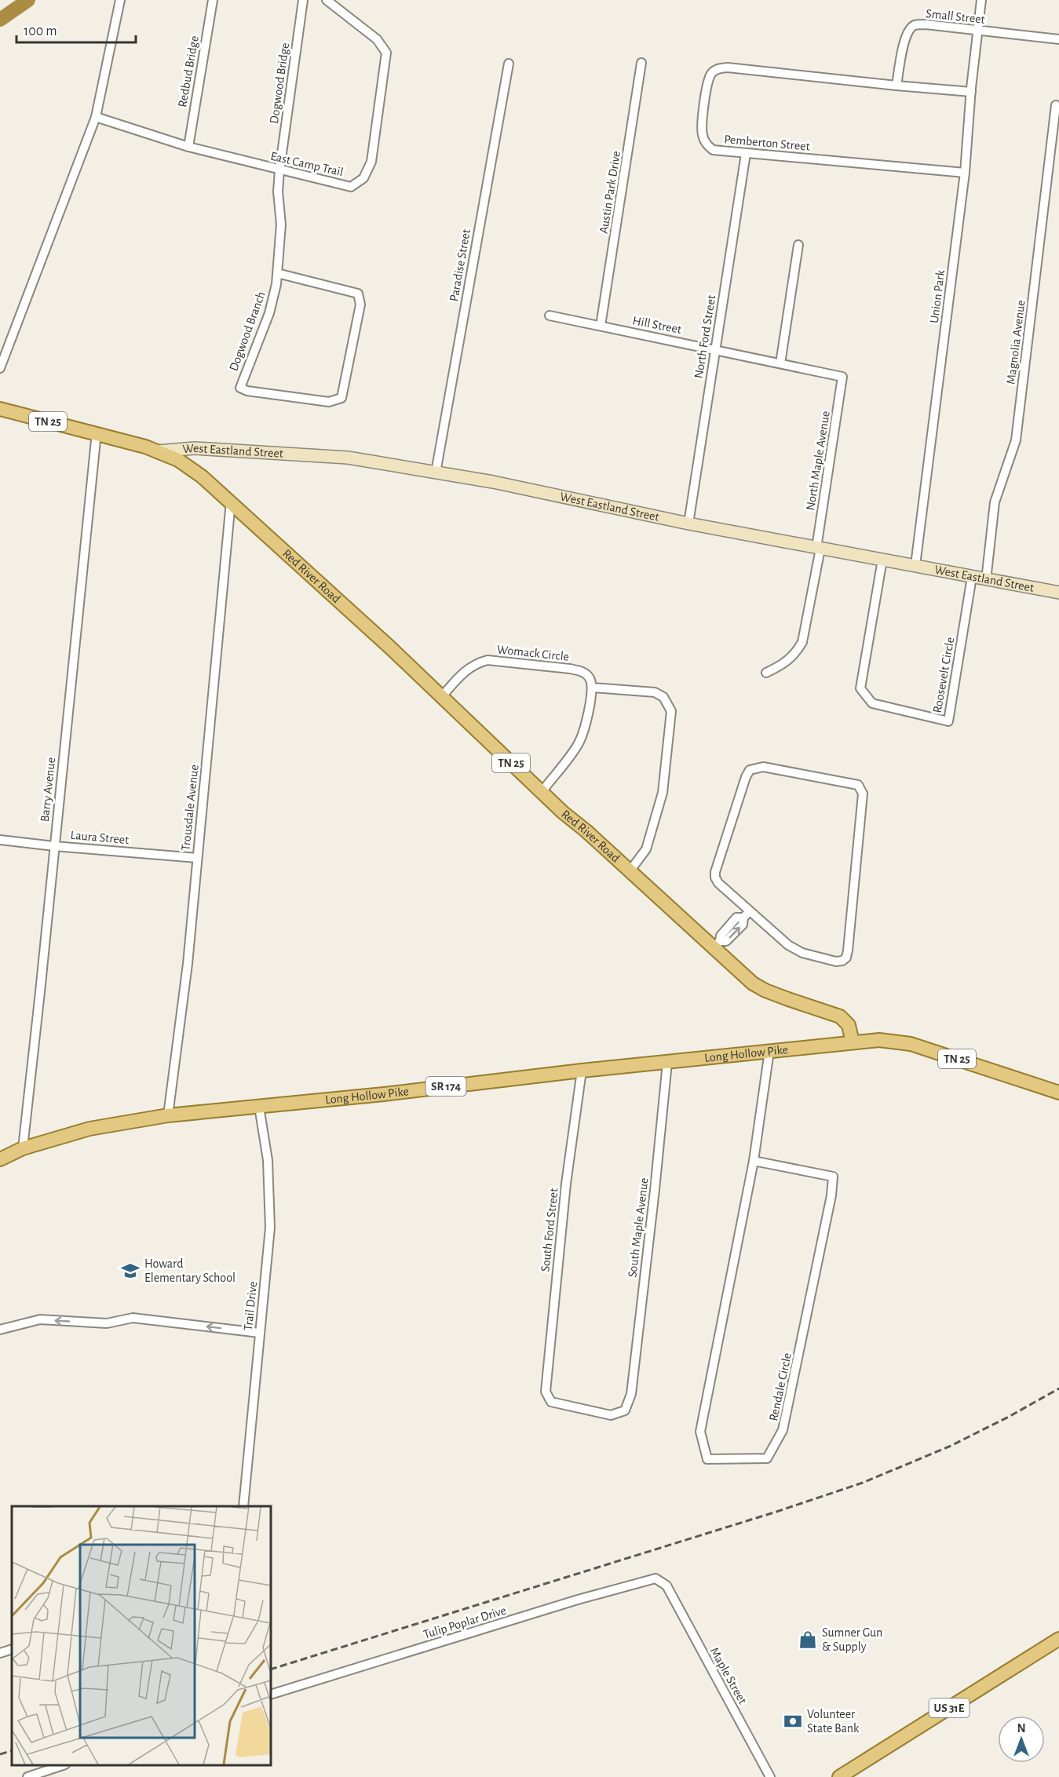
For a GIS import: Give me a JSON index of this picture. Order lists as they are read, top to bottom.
{
  "streets": {
    "main road": [
      "TN 25",
      "West Eastland Street",
      "Red River Road",
      "Long Hollow Pike",
      "SR 174",
      "US 31E"
    ],
    "street": [
      "Small Street",
      "Redbud Bridge",
      "Dogwood Bridge",
      "Pemberton Street",
      "East Camp Trail",
      "Austin Park Drive",
      "Paradise Street",
      "Union Park",
      "Hill Street",
      "Dogwood Branch",
      "North Ford Street",
      "Magnolia Avenue",
      "North Maple Avenue",
      "Womack Circle",
      "Roosevelt Circle",
      "Barry Avenue",
      "Trousdale Avenue",
      "Laura Street",
      "South Maple Avenue",
      "South Ford Street",
      "Trail Drive",
      "Rendale Circle",
      "Tulip Poplar Drive",
      "Maple Street"
    ]
  },
  "crossings": [
    ["Small Street", "Pemberton Street"],
    ["Small Street", "Union Park"],
    ["Redbud Bridge", "East Camp Trail"],
    ["Dogwood Bridge", "East Camp Trail"],
    ["Dogwood Bridge", "Dogwood Branch"],
    ["Pemberton Street", "Union Park"],
    ["Pemberton Street", "North Ford Street"],
    ["East Camp Trail", "Dogwood Branch"],
    ["Austin Park Drive", "Hill Street"],
    ["Paradise Street", "West Eastland Street"],
    ["Union Park", "West Eastland Street"],
    ["Hill Street", "North Ford Street"],
    ["Hill Street", "North Maple Avenue"],
    ["North Ford Street", "West Eastland Street"],
    ["Magnolia Avenue", "West Eastland Street"],
    ["TN 25", "West Eastland Street"],
    ["TN 25", "Red River Road"],
    ["TN 25", "Barry Avenue"],
    ["TN 25", "Long Hollow Pike"],
    ["West Eastland Street", "North Maple Avenue"],
    ["West Eastland Street", "Red River Road"],
    ["West Eastland Street", "Roosevelt Circle"],
    ["West Eastland Street", "Barry Avenue"],
    ["Red River Road", "Womack Circle"],
    ["Red River Road", "Trousdale Avenue"],
    ["Red River Road", "Long Hollow Pike"],
    ["Barry Avenue", "Laura Street"],
    ["Barry Avenue", "Long Hollow Pike"],
    ["Trousdale Avenue", "Laura Street"],
    ["Trousdale Avenue", "Long Hollow Pike"],
    ["Long Hollow Pike", "South Maple Avenue"],
    ["Long Hollow Pike", "South Ford Street"],
    ["Long Hollow Pike", "Trail Drive"],
    ["Long Hollow Pike", "Rendale Circle"],
    ["South Maple Avenue", "South Ford Street"],
    ["Tulip Poplar Drive", "Maple Street"]
  ],
  "places": {
    "school or university": ["Howard Elementary School"],
    "shop": ["Sumner Gun & Supply"],
    "bank": ["Volunteer State Bank"]
  },
  "scale_bar": "100 m",
  "north": "top"
}
